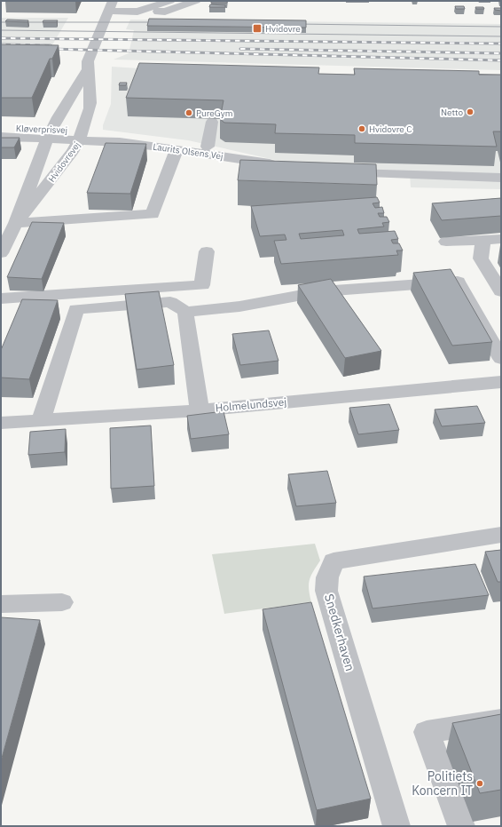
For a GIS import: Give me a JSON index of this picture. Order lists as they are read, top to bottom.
{
  "streets": {
    "street": [
      "Kløverprisvej",
      "Laurits Olsens Vej",
      "Hvidovrevej",
      "Holmelundsvej",
      "Snedkerhaven"
    ]
  },
  "crossings": [
    ["Kløverprisvej", "Laurits Olsens Vej"],
    ["Kløverprisvej", "Hvidovrevej"],
    ["Laurits Olsens Vej", "Hvidovrevej"]
  ],
  "places": {
    "transit": ["Hvidovre"],
    "other": [
      "Netto",
      "PureGym",
      "Hvidovre C",
      "Politiets Koncern IT"
    ]
  }
}
